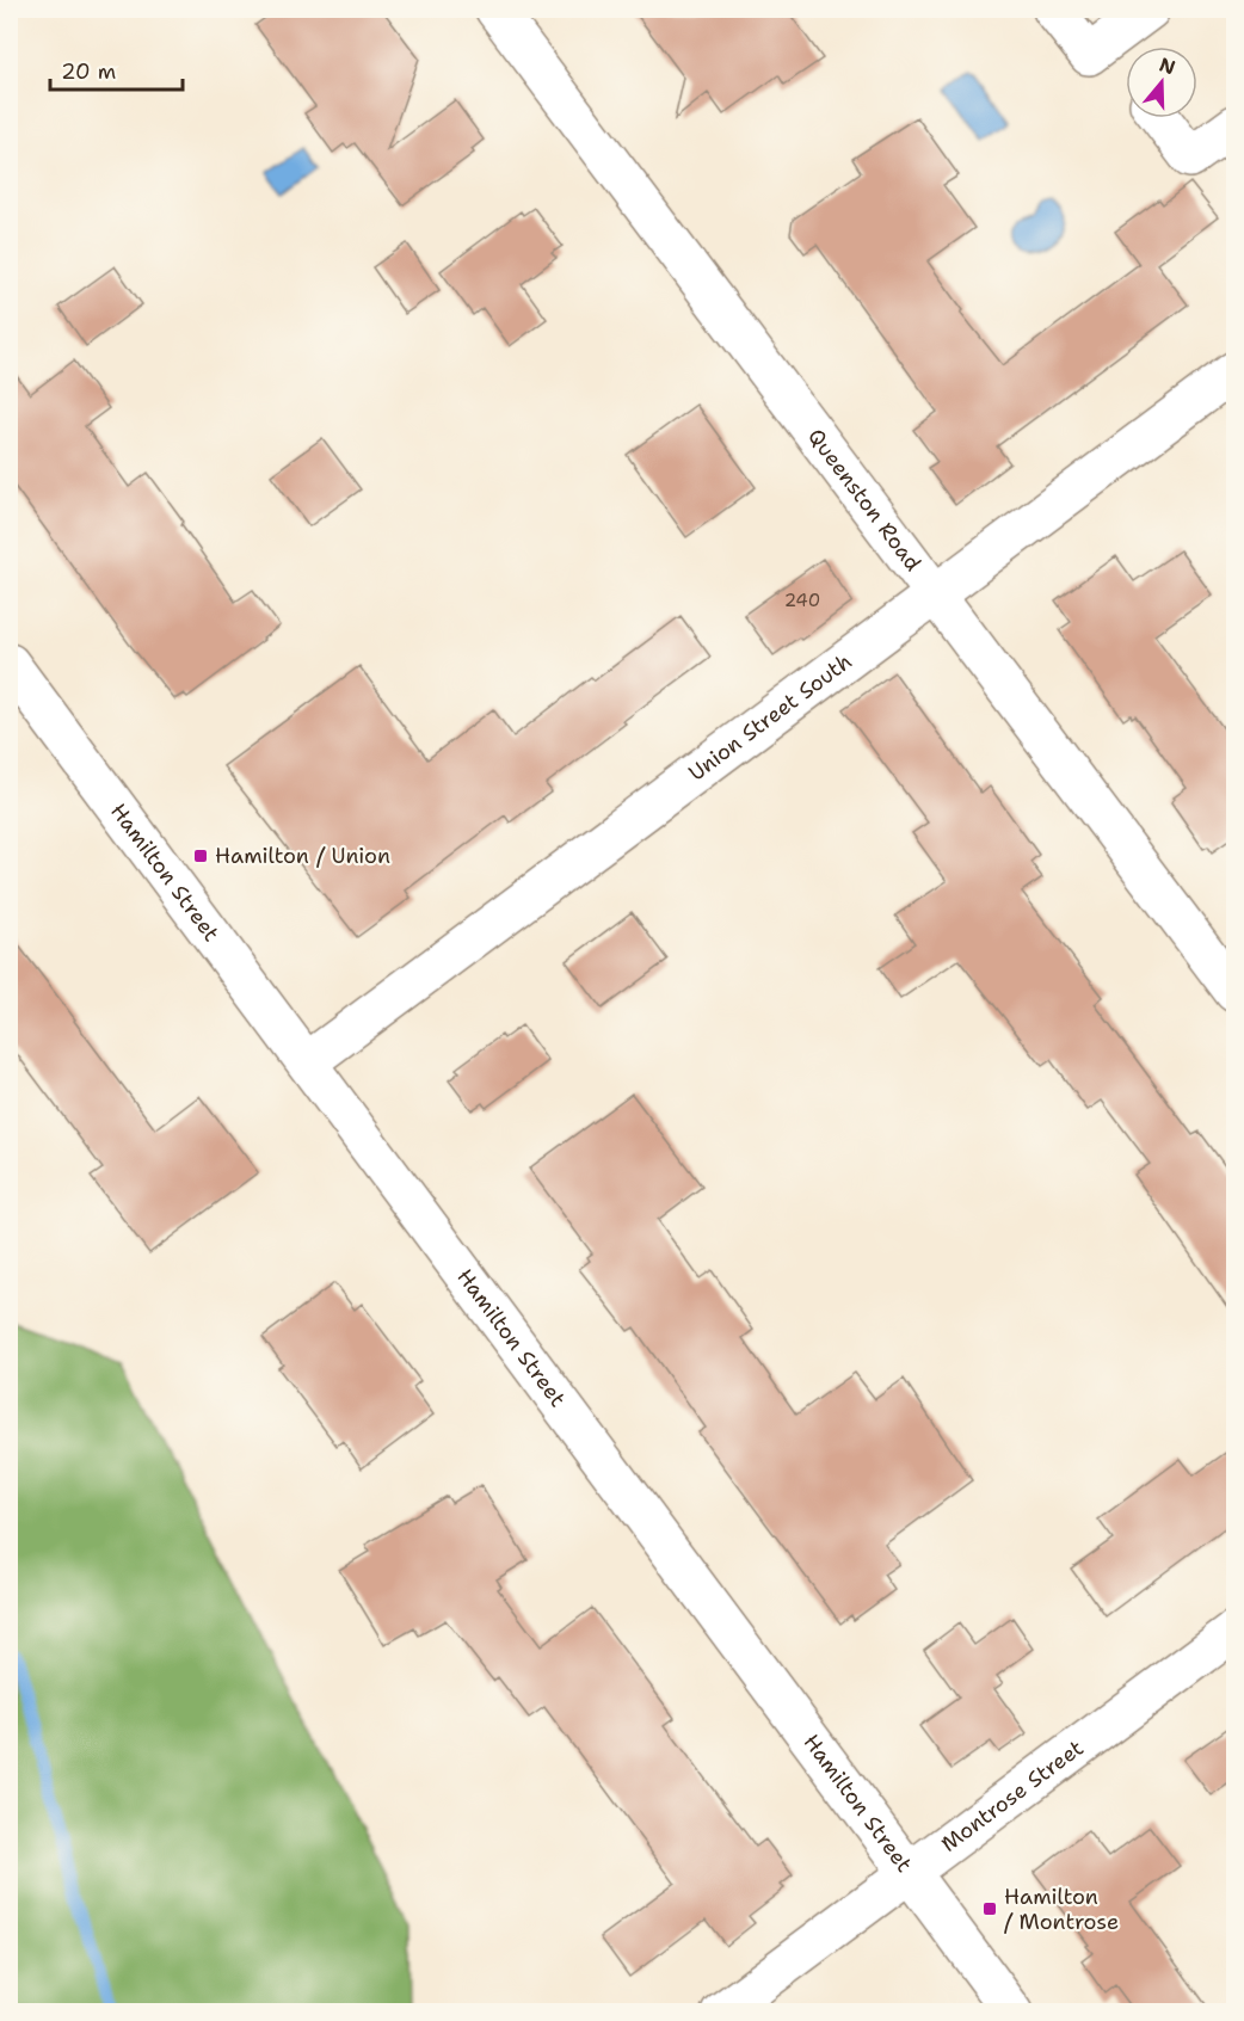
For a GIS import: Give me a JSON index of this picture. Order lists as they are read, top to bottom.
{
  "streets": {
    "street": [
      "Queenston Road",
      "Union Street South",
      "Hamilton Street",
      "Montrose Street"
    ]
  },
  "crossings": [
    ["Queenston Road", "Union Street South"],
    ["Union Street South", "Hamilton Street"],
    ["Hamilton Street", "Montrose Street"]
  ],
  "places": {
    "transit": ["Hamilton / Union", "Hamilton / Montrose"]
  },
  "house_numbers": ["240"],
  "scale_bar": "20 m",
  "north": "top"
}
